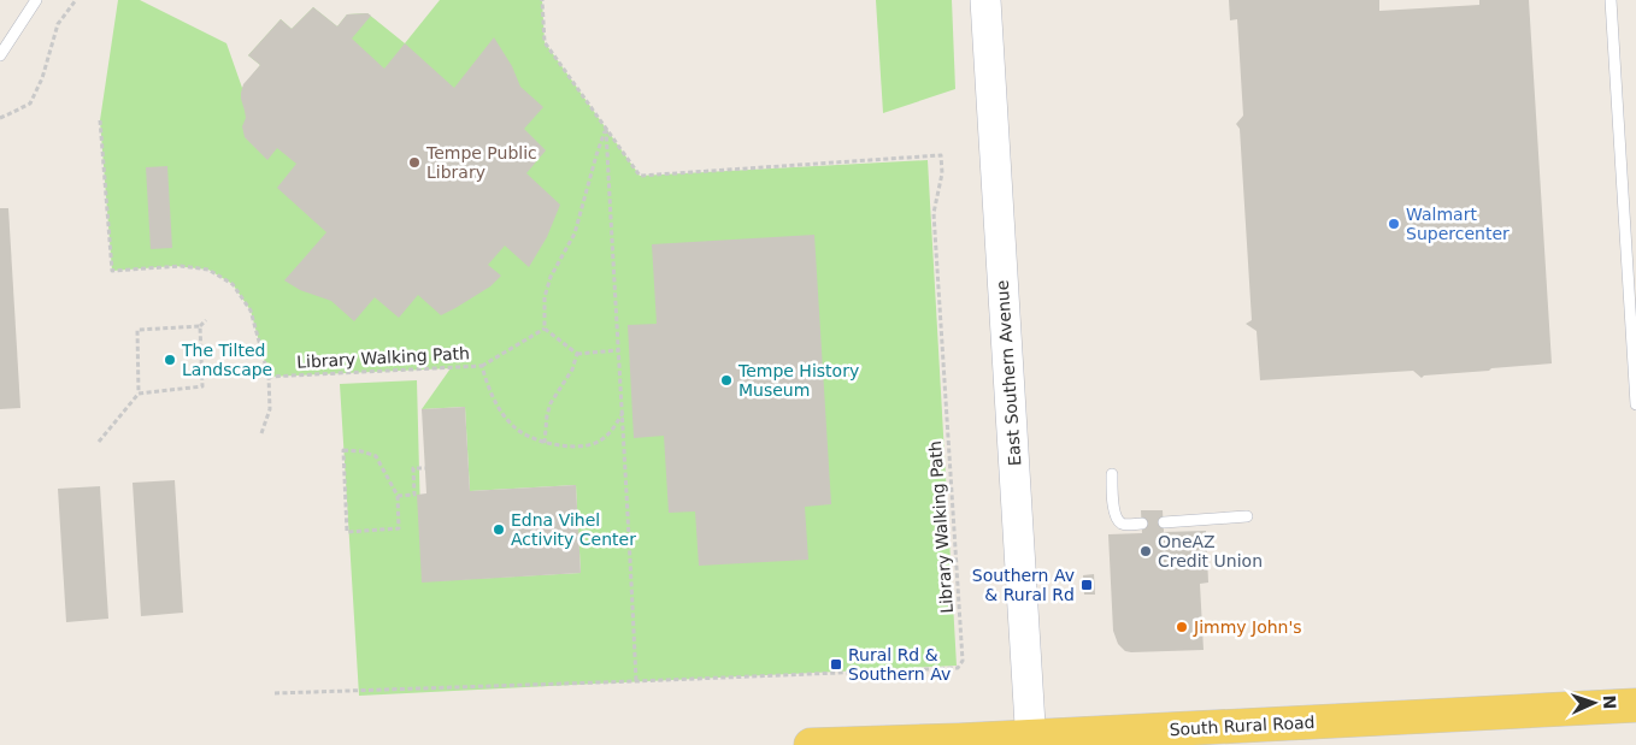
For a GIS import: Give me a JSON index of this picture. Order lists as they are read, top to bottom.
{
  "streets": {
    "main road": ["East Southern Avenue", "South Rural Road"],
    "path": ["Library Walking Path"]
  },
  "crossings": [
    ["East Southern Avenue", "South Rural Road"]
  ],
  "places": {
    "other": [
      "Tempe Public Library",
      "Walmart Supercenter",
      "The Tilted Landscape",
      "Tempe History Museum",
      "Edna Vihel Activity Center",
      "OneAZ Credit Union",
      "Jimmy John's"
    ],
    "transit": ["Southern Av & Rural Rd", "Rural Rd & Southern Av"]
  },
  "north": "right"
}
